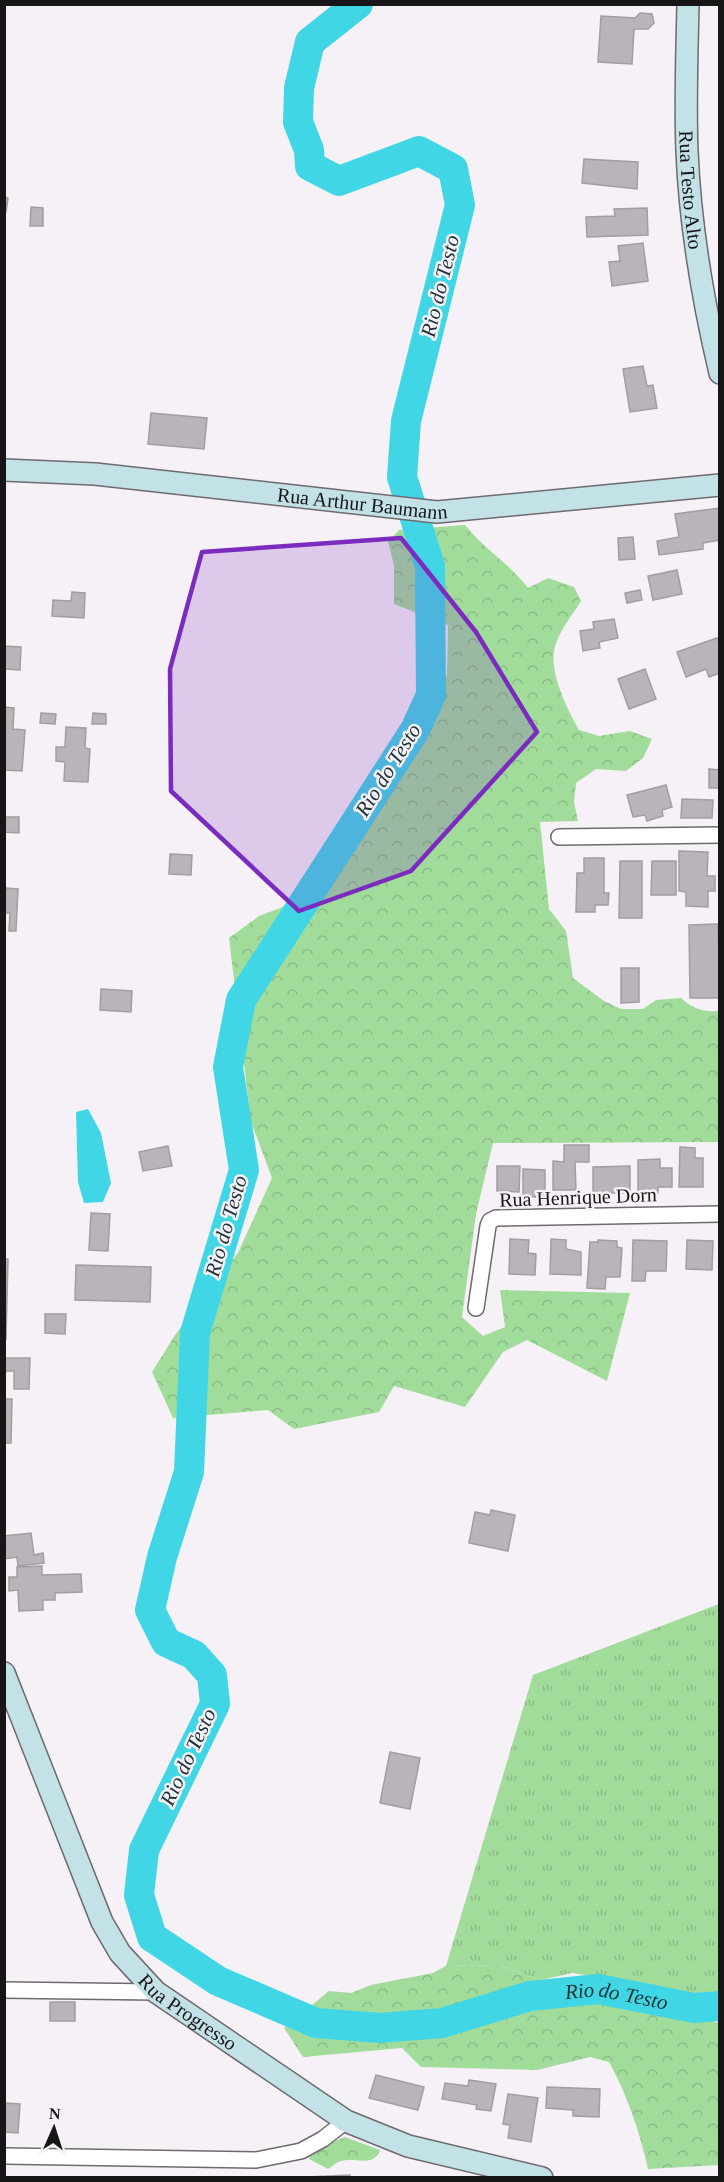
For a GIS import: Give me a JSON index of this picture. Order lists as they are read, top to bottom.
{
  "streets": {
    "street": [
      "Rua Testo Alto",
      "Rua Arthur Baumann",
      "Rua Henrique Dorn",
      "Rua Progresso"
    ]
  },
  "water": ["Rio do Testo"],
  "north": "top"
}
